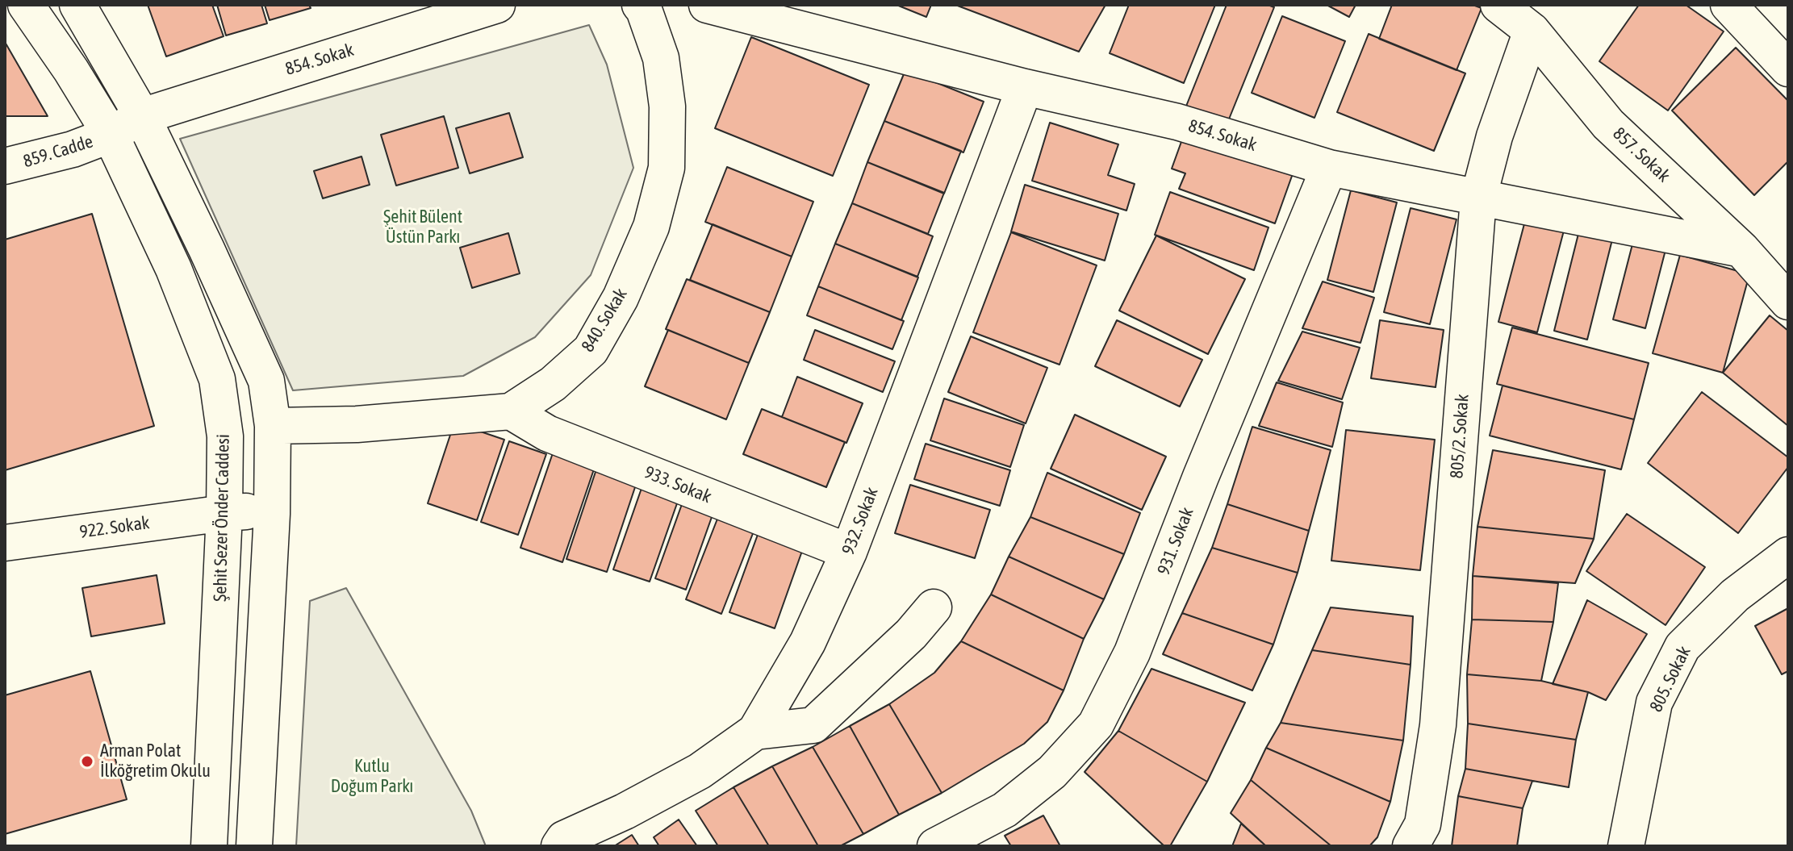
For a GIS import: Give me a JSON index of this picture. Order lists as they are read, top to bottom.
{
  "streets": {
    "street": [
      "854. Sokak",
      "859. Cadde",
      "857. Sokak",
      "840. Sokak",
      "805/2. Sokak",
      "933. Sokak",
      "Şehit Sezer Önder Caddesi",
      "932. Sokak",
      "922. Sokak",
      "931. Sokak",
      "805. Sokak"
    ]
  },
  "crossings": [
    ["854. Sokak", "859. Cadde"],
    ["854. Sokak", "857. Sokak"],
    ["854. Sokak", "805/2. Sokak"],
    ["854. Sokak", "Şehit Sezer Önder Caddesi"],
    ["854. Sokak", "932. Sokak"],
    ["854. Sokak", "931. Sokak"],
    ["859. Cadde", "Şehit Sezer Önder Caddesi"],
    ["857. Sokak", "805/2. Sokak"],
    ["840. Sokak", "933. Sokak"],
    ["933. Sokak", "932. Sokak"],
    ["Şehit Sezer Önder Caddesi", "922. Sokak"]
  ],
  "parks": ["Şehit Bülent Üstün Parkı", "Kutlu Doğum Parkı"],
  "places": ["Arman Polat İlköğretim Okulu"]
}
